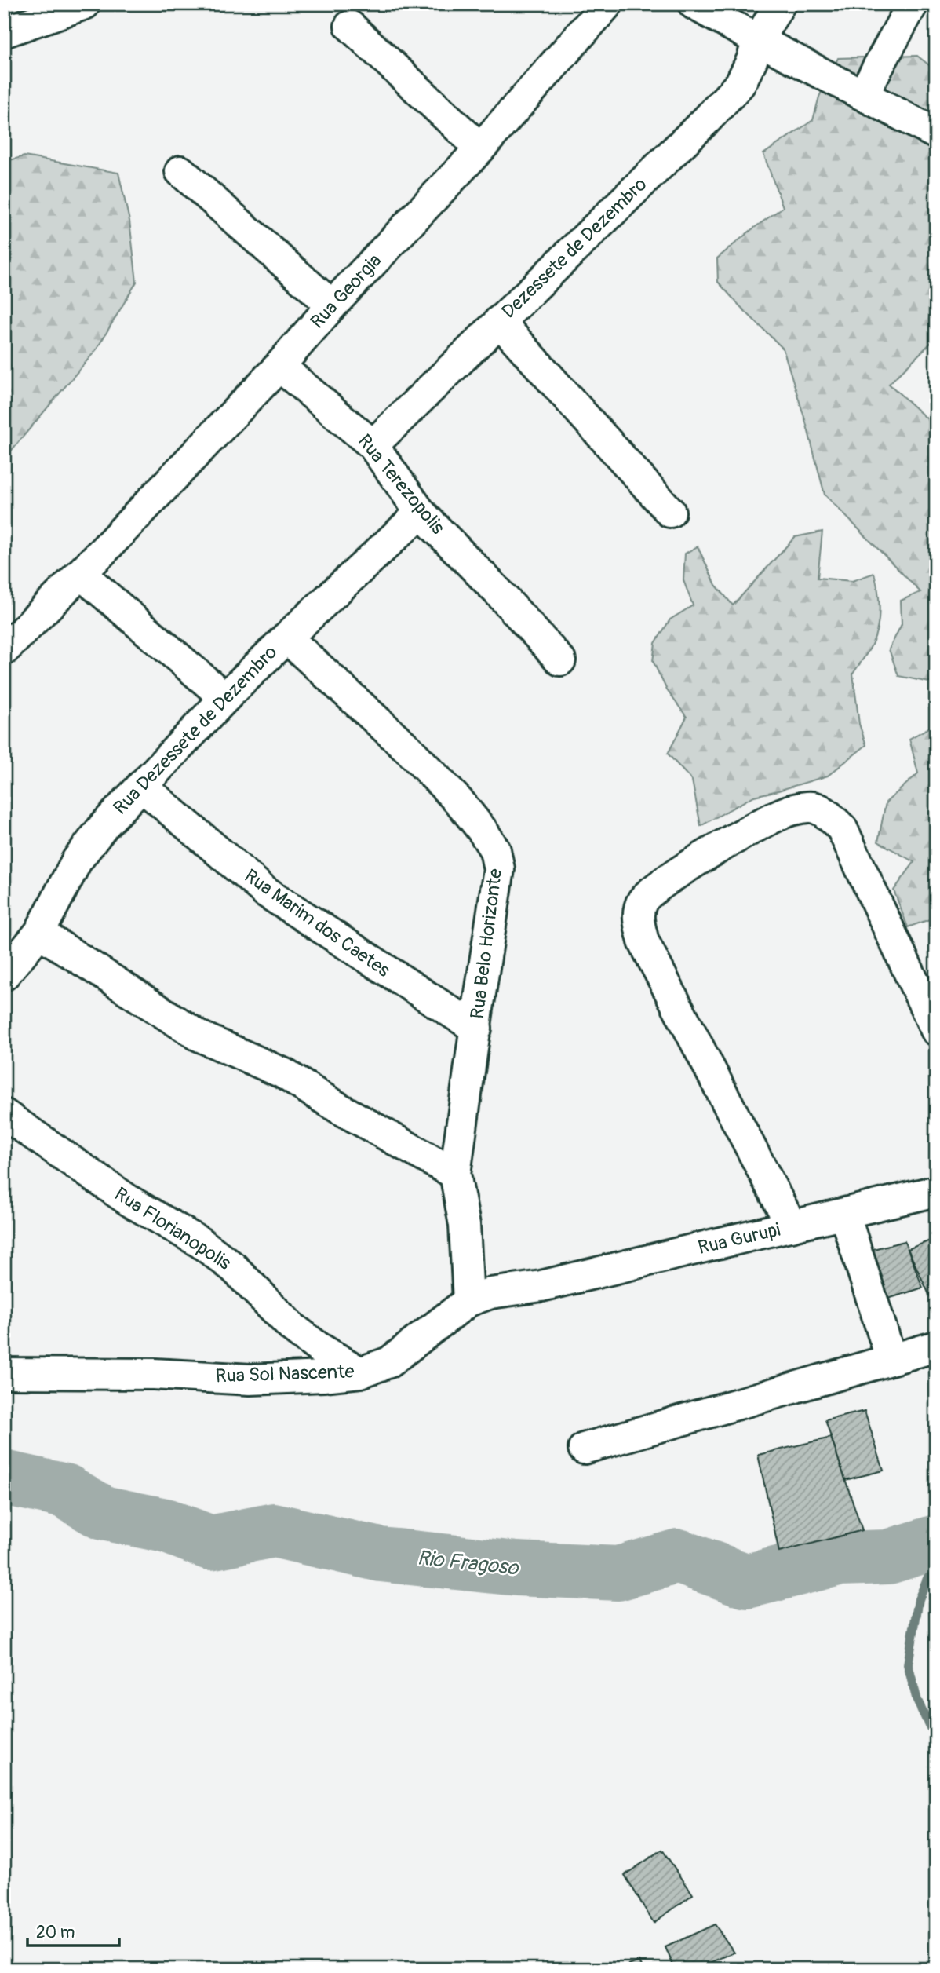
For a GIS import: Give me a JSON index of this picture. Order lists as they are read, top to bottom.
{
  "streets": {
    "street": [
      "Dezessete de Dezembro",
      "Rua Georgia",
      "Rua Terezopolis",
      "Rua Dezessete de Dezembro",
      "Rua Marim dos Caetes",
      "Rua Belo Horizonte",
      "Rua Florianopolis",
      "Rua Gurupi",
      "Rua Sol Nascente"
    ]
  },
  "crossings": [
    ["Dezessete de Dezembro", "Rua Terezopolis"],
    ["Rua Georgia", "Rua Terezopolis"],
    ["Rua Terezopolis", "Rua Dezessete de Dezembro"],
    ["Rua Dezessete de Dezembro", "Rua Marim dos Caetes"],
    ["Rua Dezessete de Dezembro", "Rua Belo Horizonte"],
    ["Rua Marim dos Caetes", "Rua Belo Horizonte"],
    ["Rua Belo Horizonte", "Rua Sol Nascente"],
    ["Rua Florianopolis", "Rua Sol Nascente"],
    ["Rua Gurupi", "Rua Sol Nascente"]
  ],
  "water": ["Rio Fragoso"],
  "scale_bar": "20 m"
}
